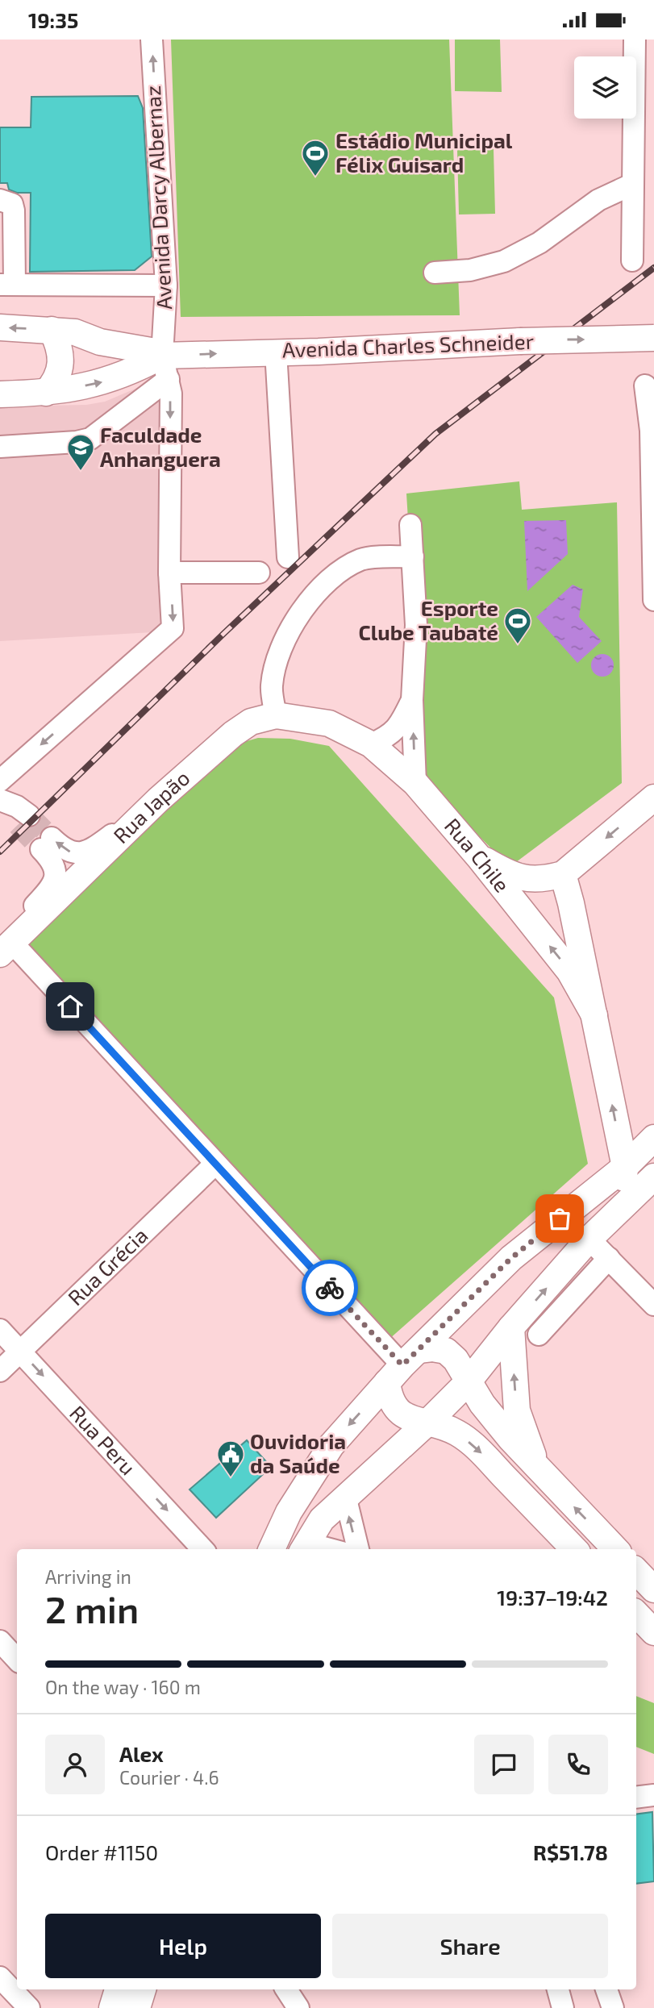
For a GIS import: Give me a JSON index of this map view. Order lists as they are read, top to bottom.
{
  "streets": {
    "main road": ["Avenida Charles Schneider", "Rua Japão", "Rua Chile"],
    "street": ["Avenida Darcy Albernaz", "Rua Grécia", "Rua Peru"]
  },
  "crossings": [
    ["Avenida Darcy Albernaz", "Avenida Charles Schneider"],
    ["Rua Japão", "Rua Chile"],
    ["Rua Grécia", "Rua Peru"]
  ],
  "one_way": ["Avenida Charles Schneider", "Rua Peru"],
  "places": {
    "sports": ["Estádio Municipal Félix Guisard", "Esporte Clube Taubaté"],
    "school or university": ["Faculdade Anhanguera"],
    "public building": ["Ouvidoria da Saúde"]
  },
  "page": {
    "status": "19:35",
    "heading": ["2 min", "Arriving in", "19:37–19:42"],
    "panel": [
      "Alex",
      "Courier · 4.6",
      "Order #1150",
      "R$51.78"
    ],
    "bar": "On the way · 160 m",
    "buttons": ["Help", "Share"]
  }
}
